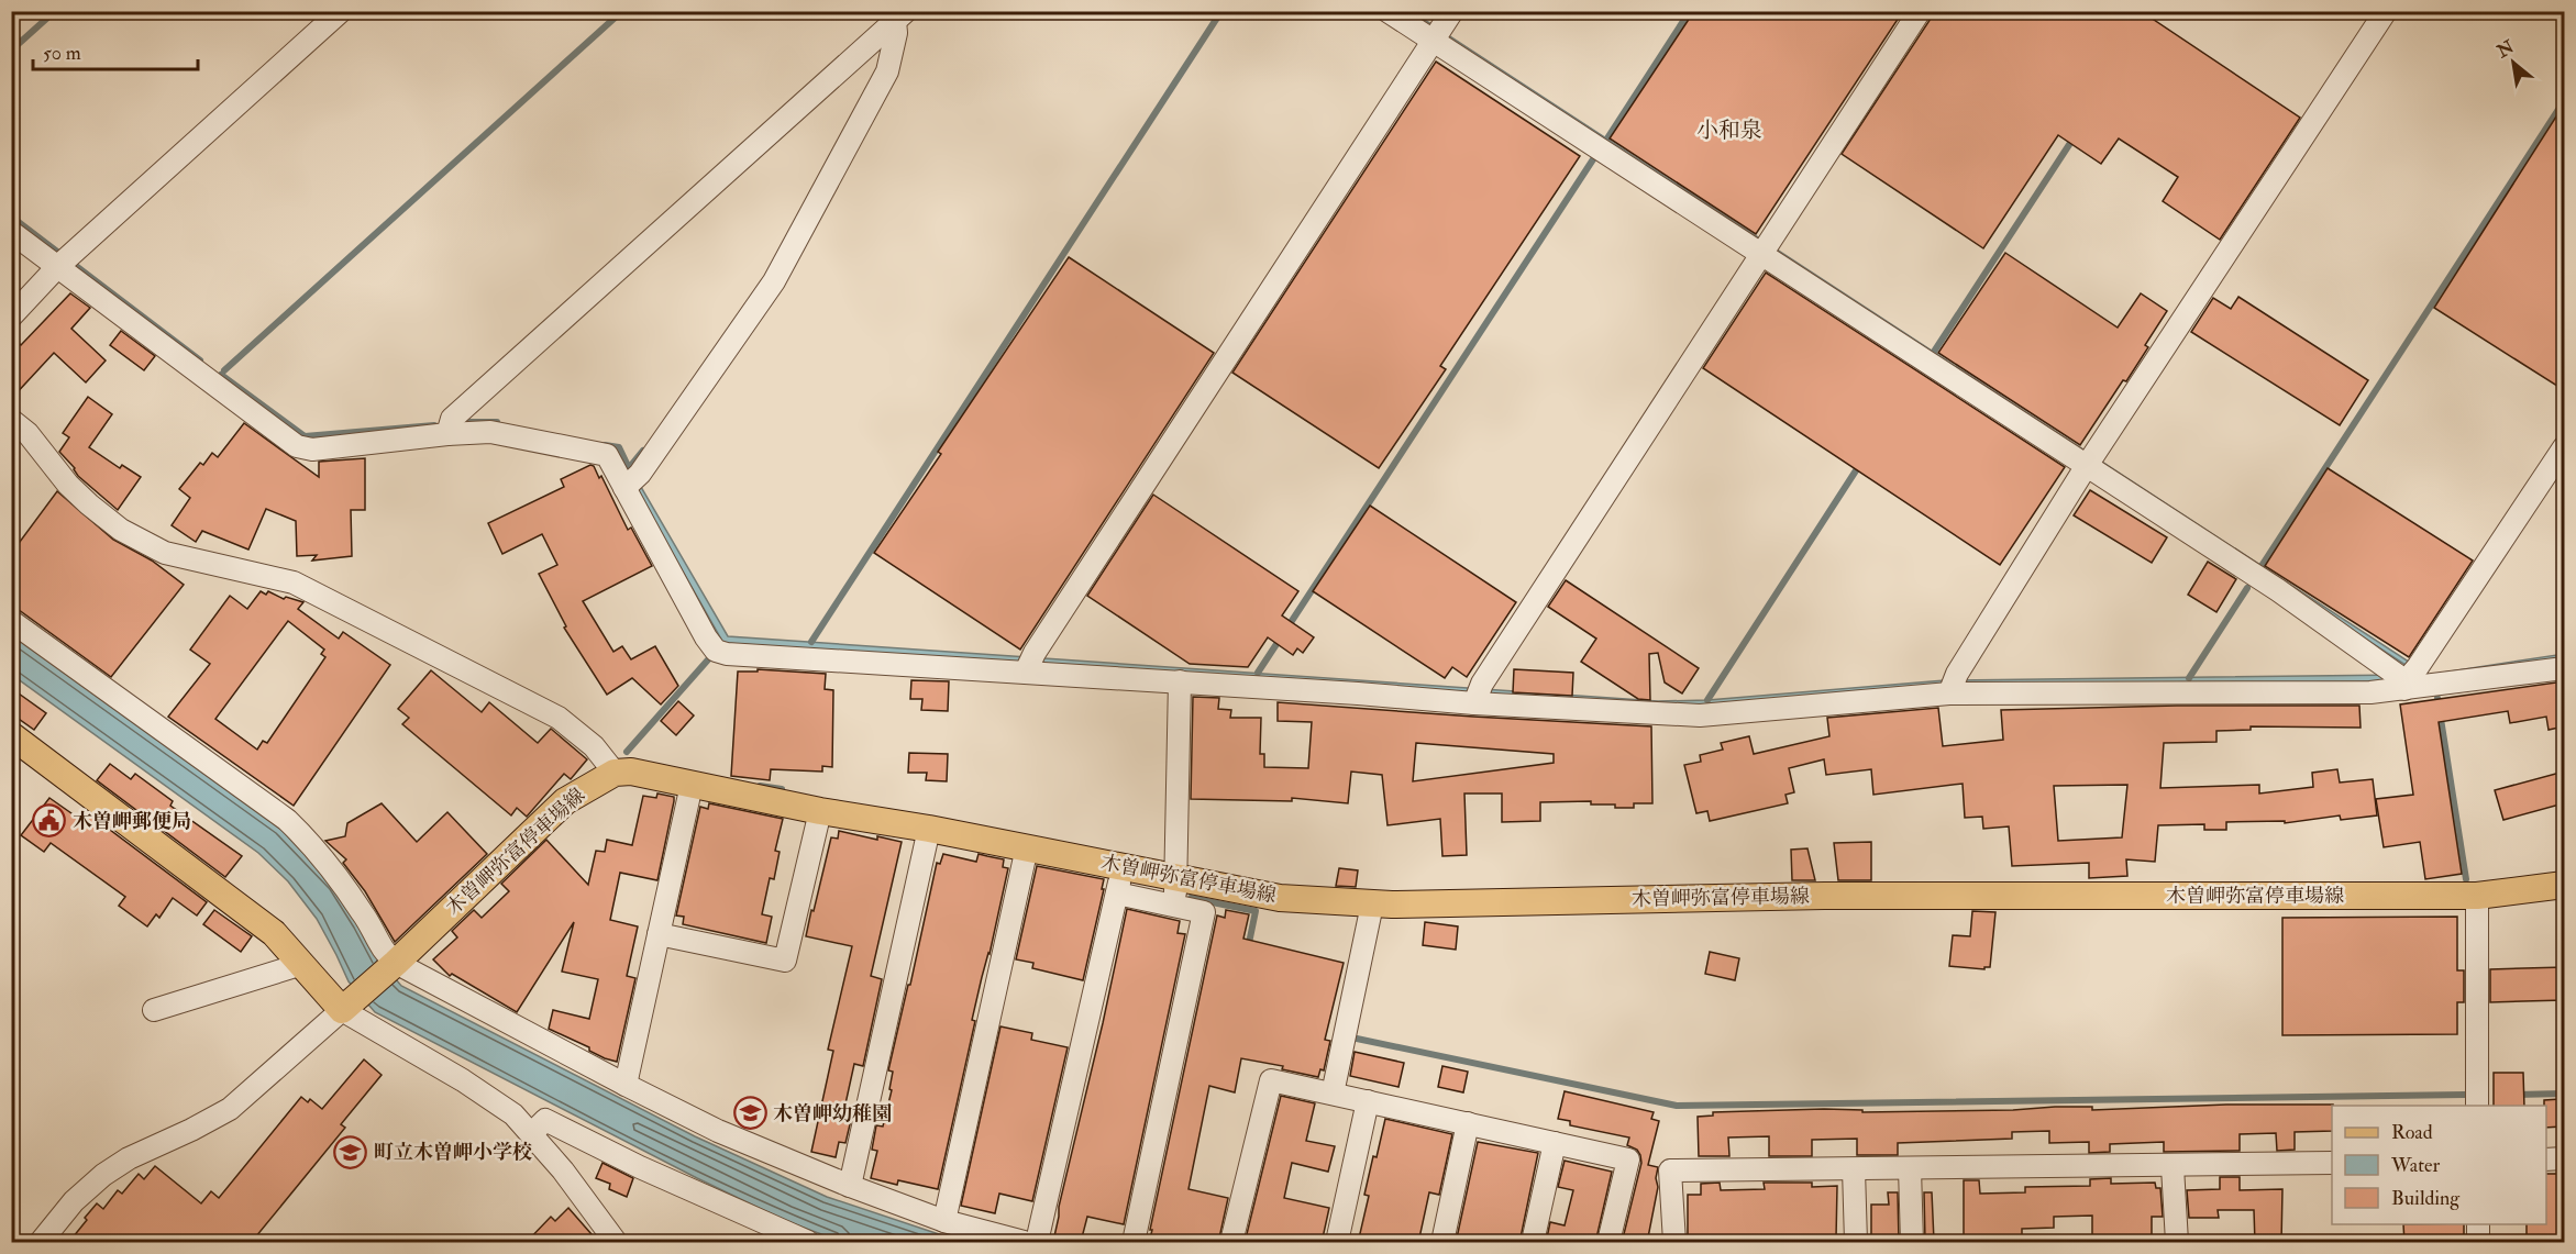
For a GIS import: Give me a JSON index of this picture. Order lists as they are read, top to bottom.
{
  "streets": {
    "main road": ["木曽岬弥富停車場線"]
  },
  "districts": ["小和泉"],
  "places": {
    "public building": ["木曽岬郵便局"],
    "school or university": ["木曽岬幼稚園", "町立木曽岬小学校"]
  },
  "legend": ["Road", "Water", "Building"],
  "scale_bar": "50 m",
  "north": "top left"
}
